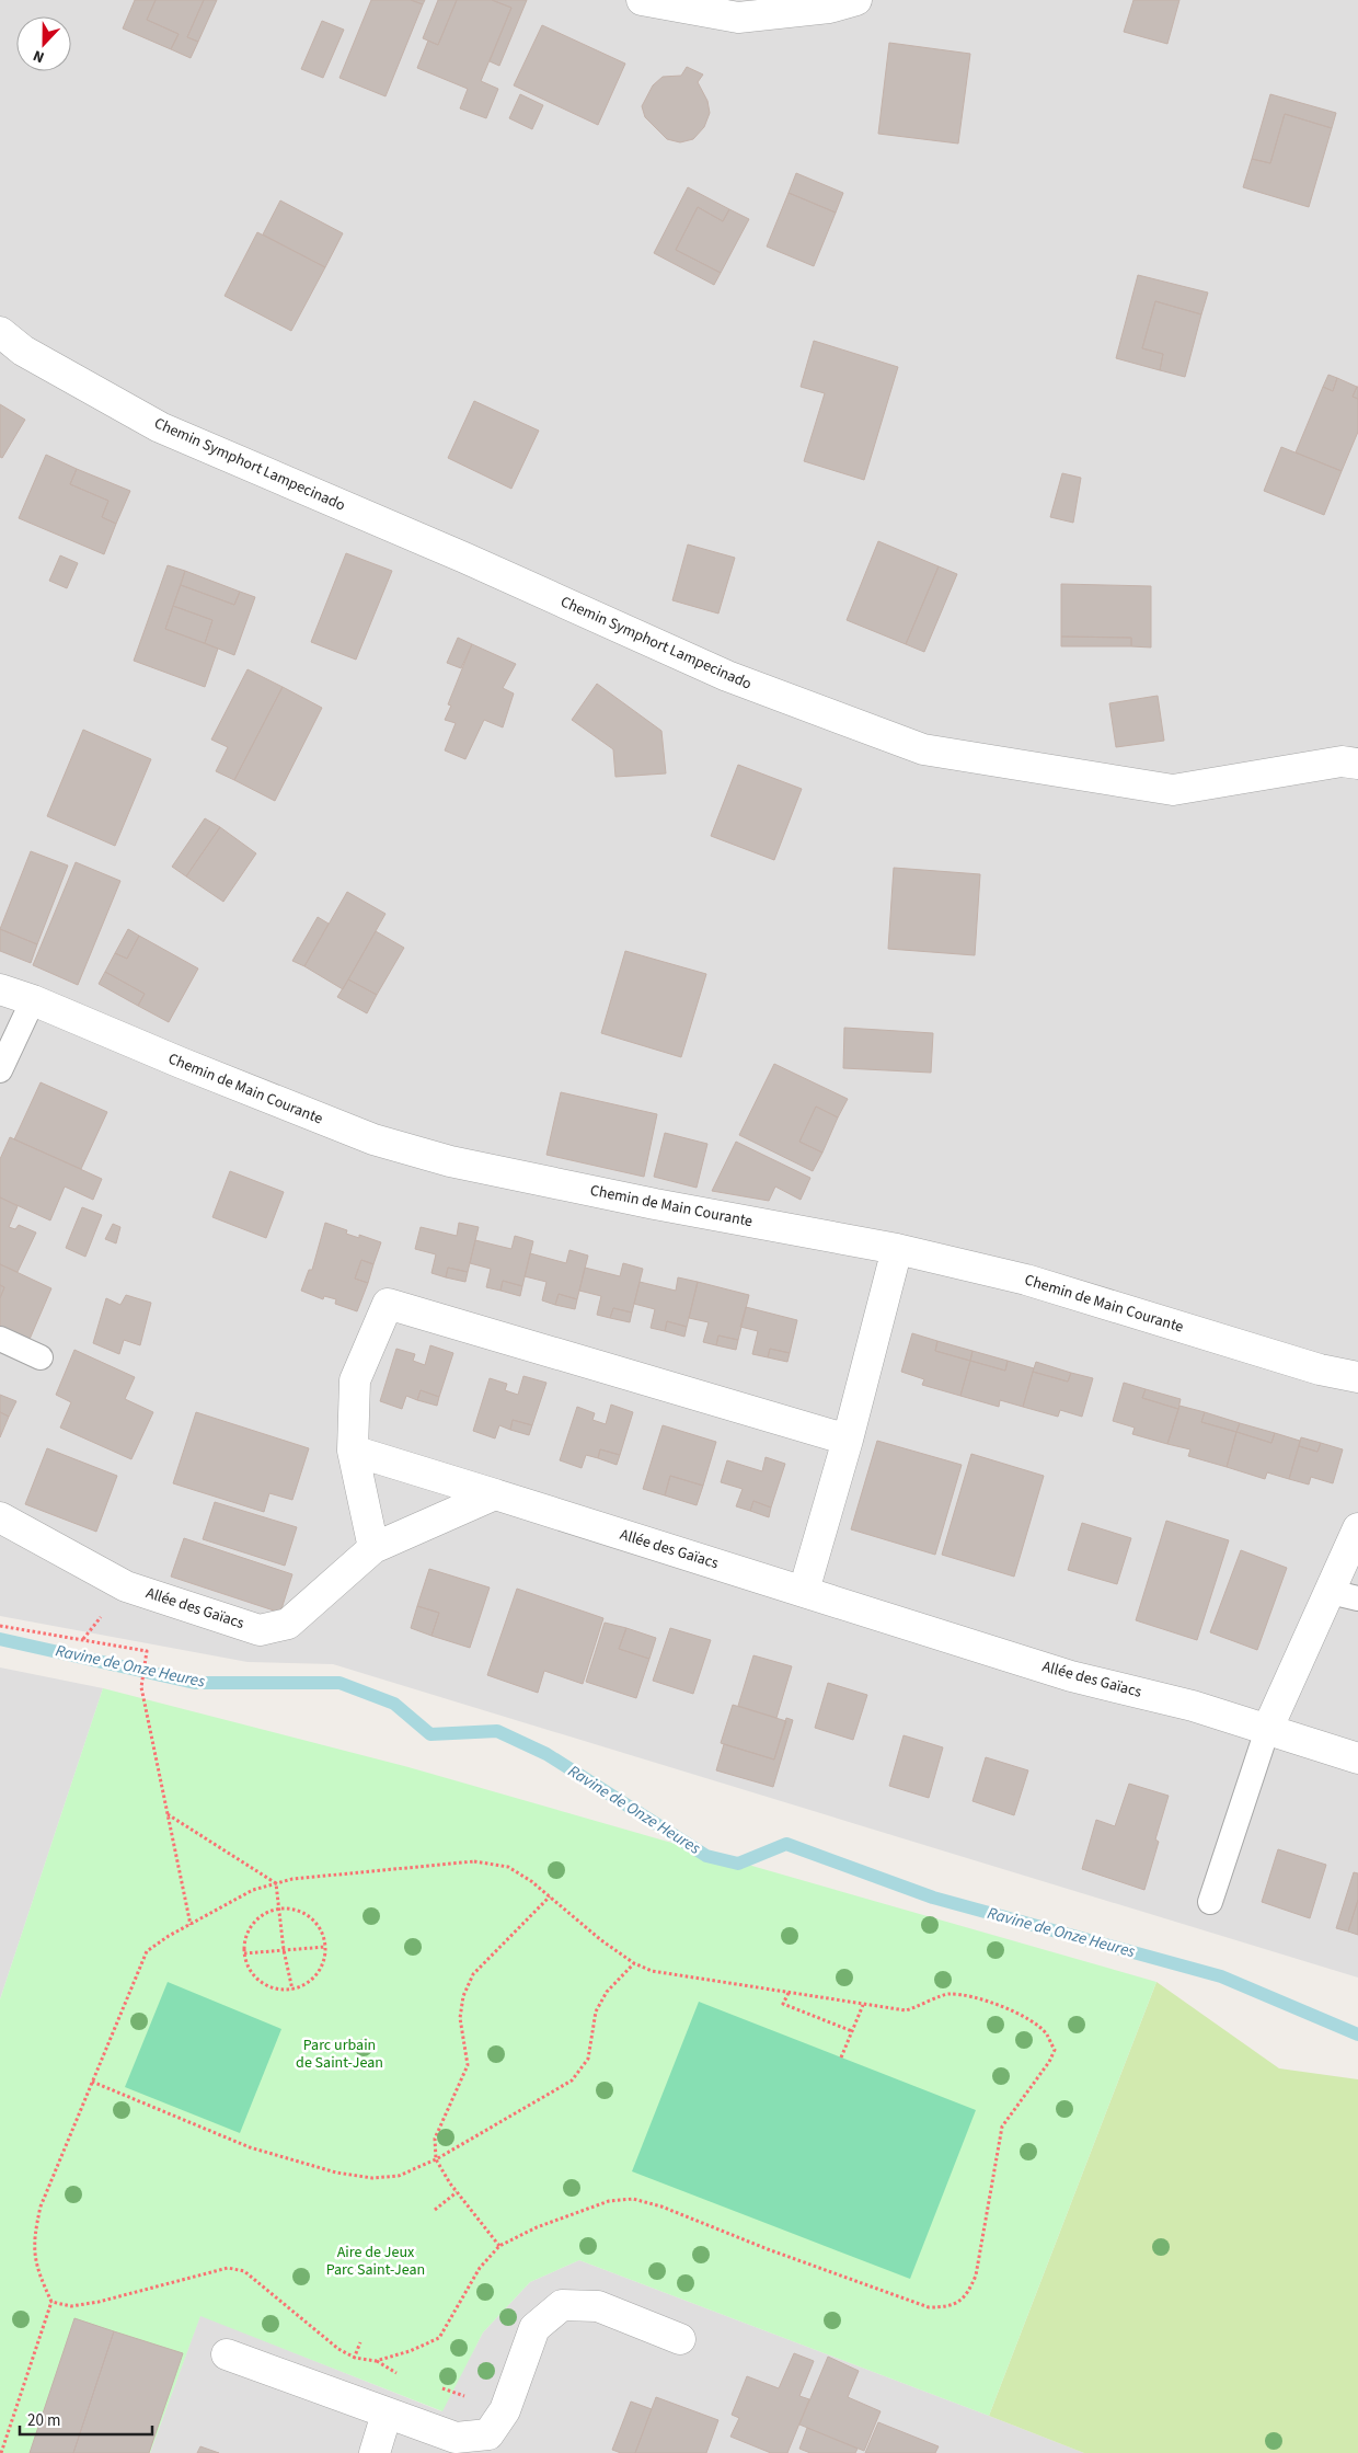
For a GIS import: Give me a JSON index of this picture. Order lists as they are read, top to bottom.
{
  "streets": {
    "street": ["Chemin Symphort Lampecinado", "Chemin de Main Courante", "Allée des Gaïacs"]
  },
  "water": ["Ravine de Onze Heures"],
  "parks": ["Parc urbain de Saint-Jean", "Aire de Jeux Parc Saint-Jean"],
  "scale_bar": "20 m",
  "north": "bottom"
}
